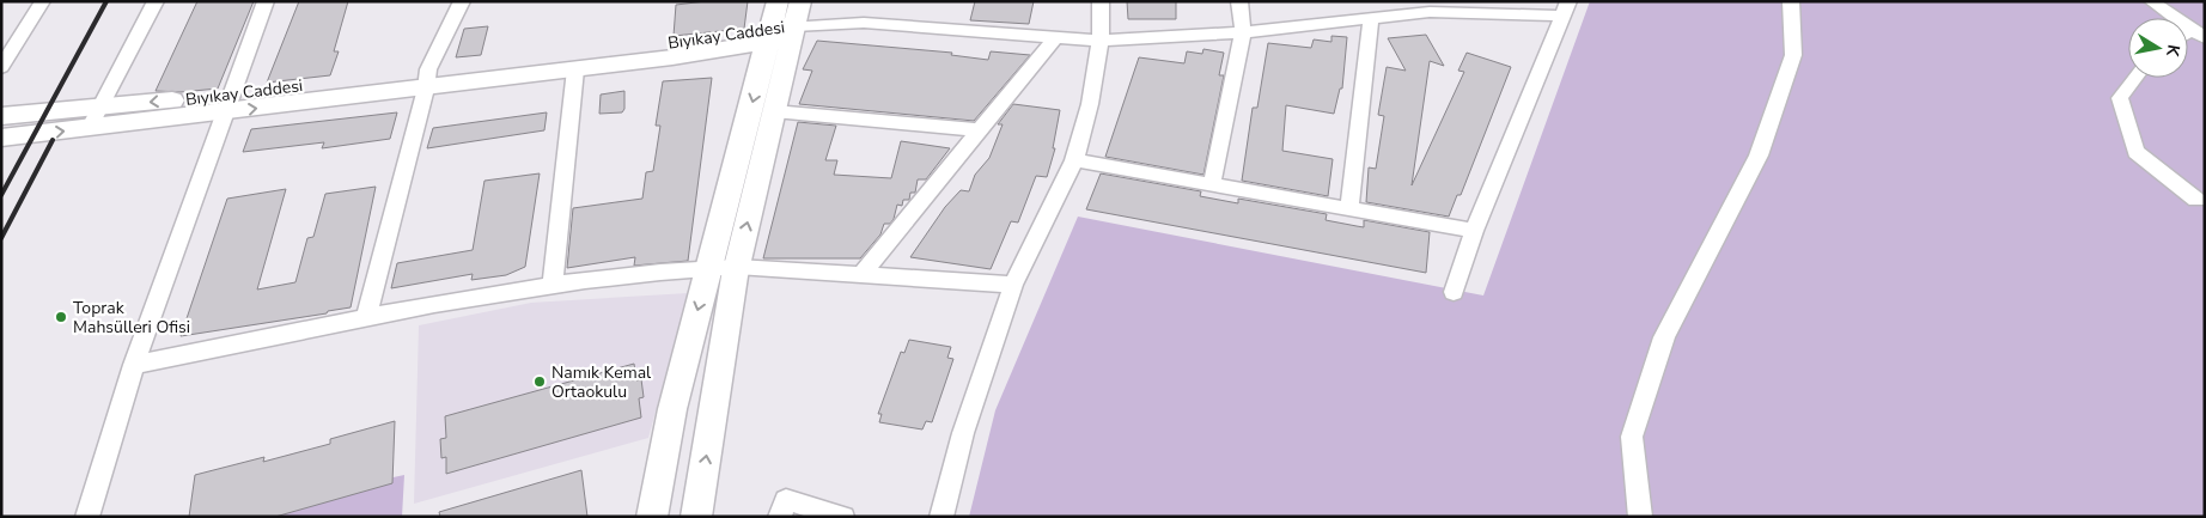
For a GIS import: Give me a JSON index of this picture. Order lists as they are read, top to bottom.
{
  "streets": {
    "street": ["Bıyıkay Caddesi"]
  },
  "places": ["Toprak Mahsülleri Ofisi", "Namık Kemal Ortaokulu"],
  "north": "right"
}
